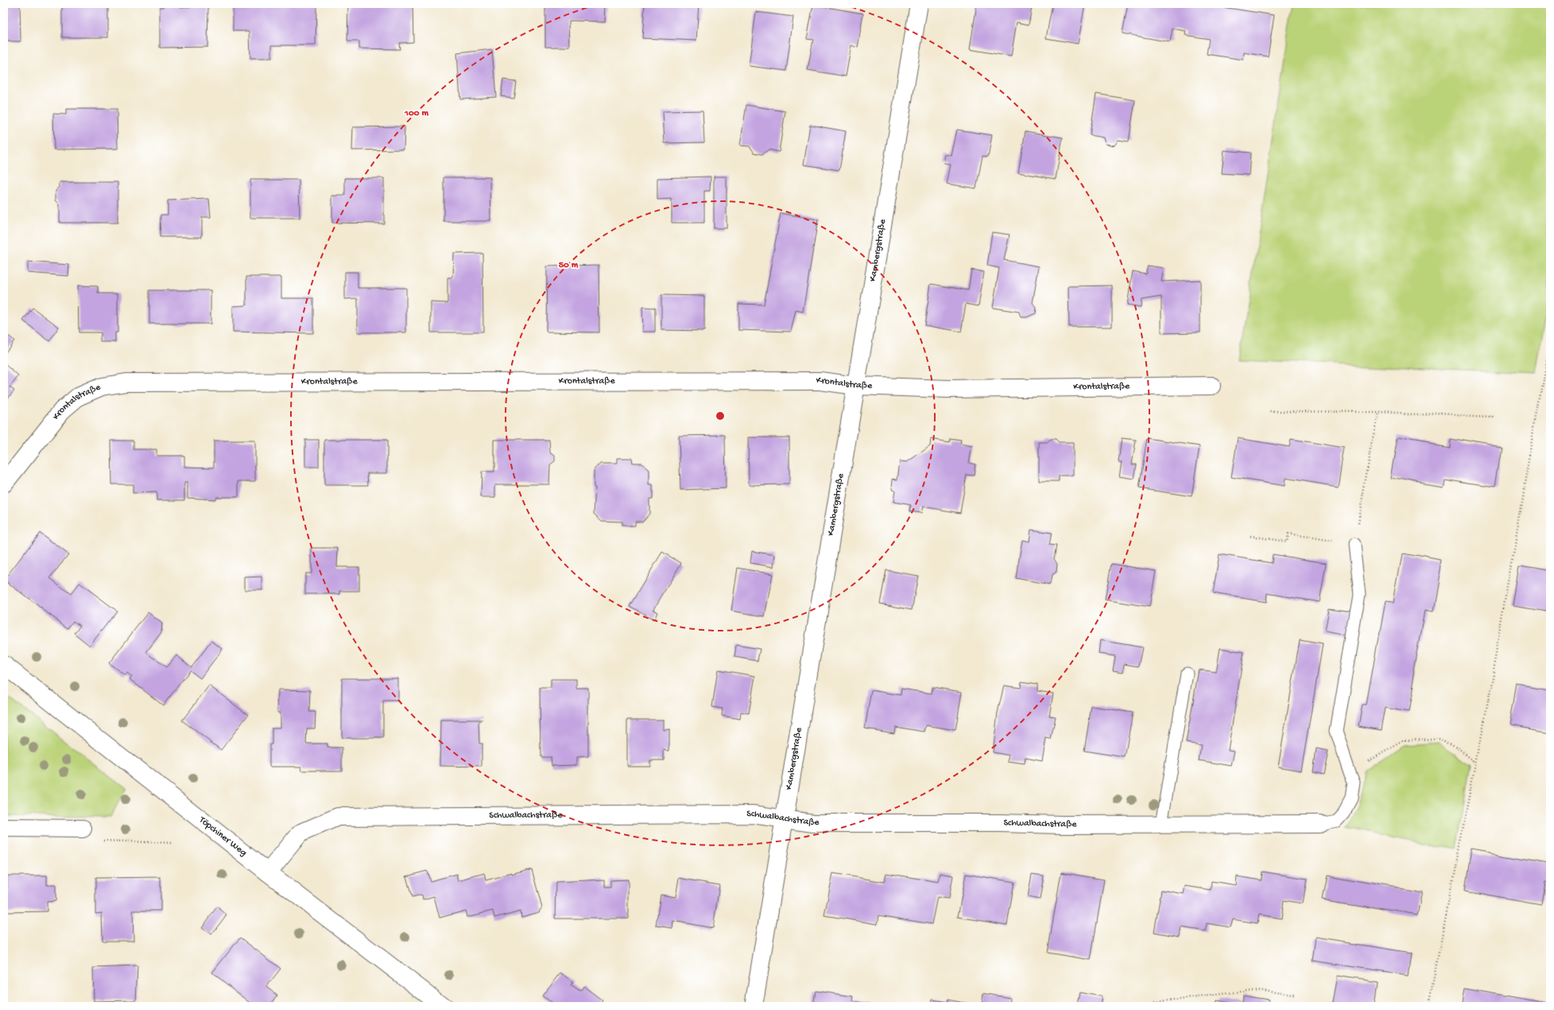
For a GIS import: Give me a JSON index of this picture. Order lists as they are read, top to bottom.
{
  "streets": {
    "street": [
      "Kambergstraße",
      "Krontalstraße",
      "Schwalbachstraße",
      "Töpchiner Weg"
    ]
  },
  "crossings": [
    ["Kambergstraße", "Krontalstraße"],
    ["Kambergstraße", "Schwalbachstraße"],
    ["Schwalbachstraße", "Töpchiner Weg"]
  ],
  "rings": ["100 m", "50 m"]
}
